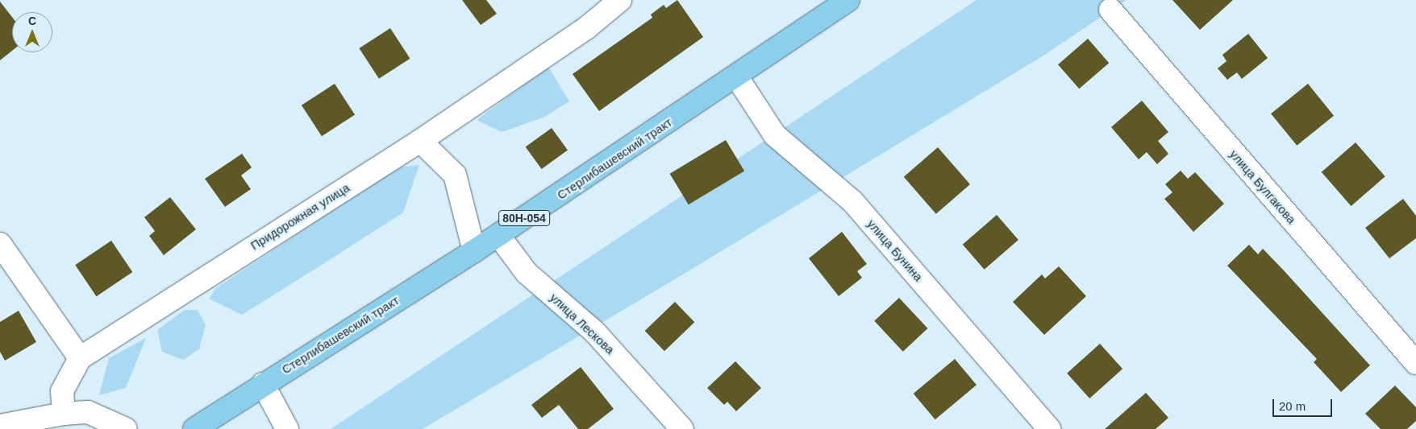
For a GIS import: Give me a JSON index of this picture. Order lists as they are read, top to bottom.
{
  "streets": {
    "main road": ["Стерлибашевский тракт", "80Н-054"],
    "street": [
      "улица Булгакова",
      "Придорожная улица",
      "улица Бунина",
      "улица Лескова"
    ]
  },
  "crossings": [
    ["Стерлибашевский тракт", "улица Бунина"],
    ["Стерлибашевский тракт", "улица Лескова"]
  ],
  "scale_bar": "20 m",
  "north": "top"
}
